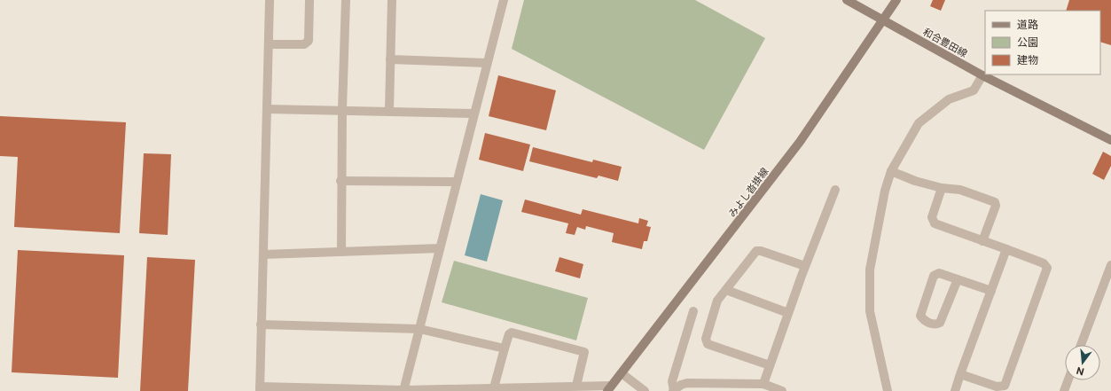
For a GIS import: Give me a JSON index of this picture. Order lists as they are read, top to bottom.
{
  "streets": {
    "main road": ["和合豊田線", "みよし沓掛線"]
  },
  "crossings": [
    ["和合豊田線", "みよし沓掛線"]
  ],
  "legend": ["道路", "公園", "建物"],
  "north": "bottom"
}
